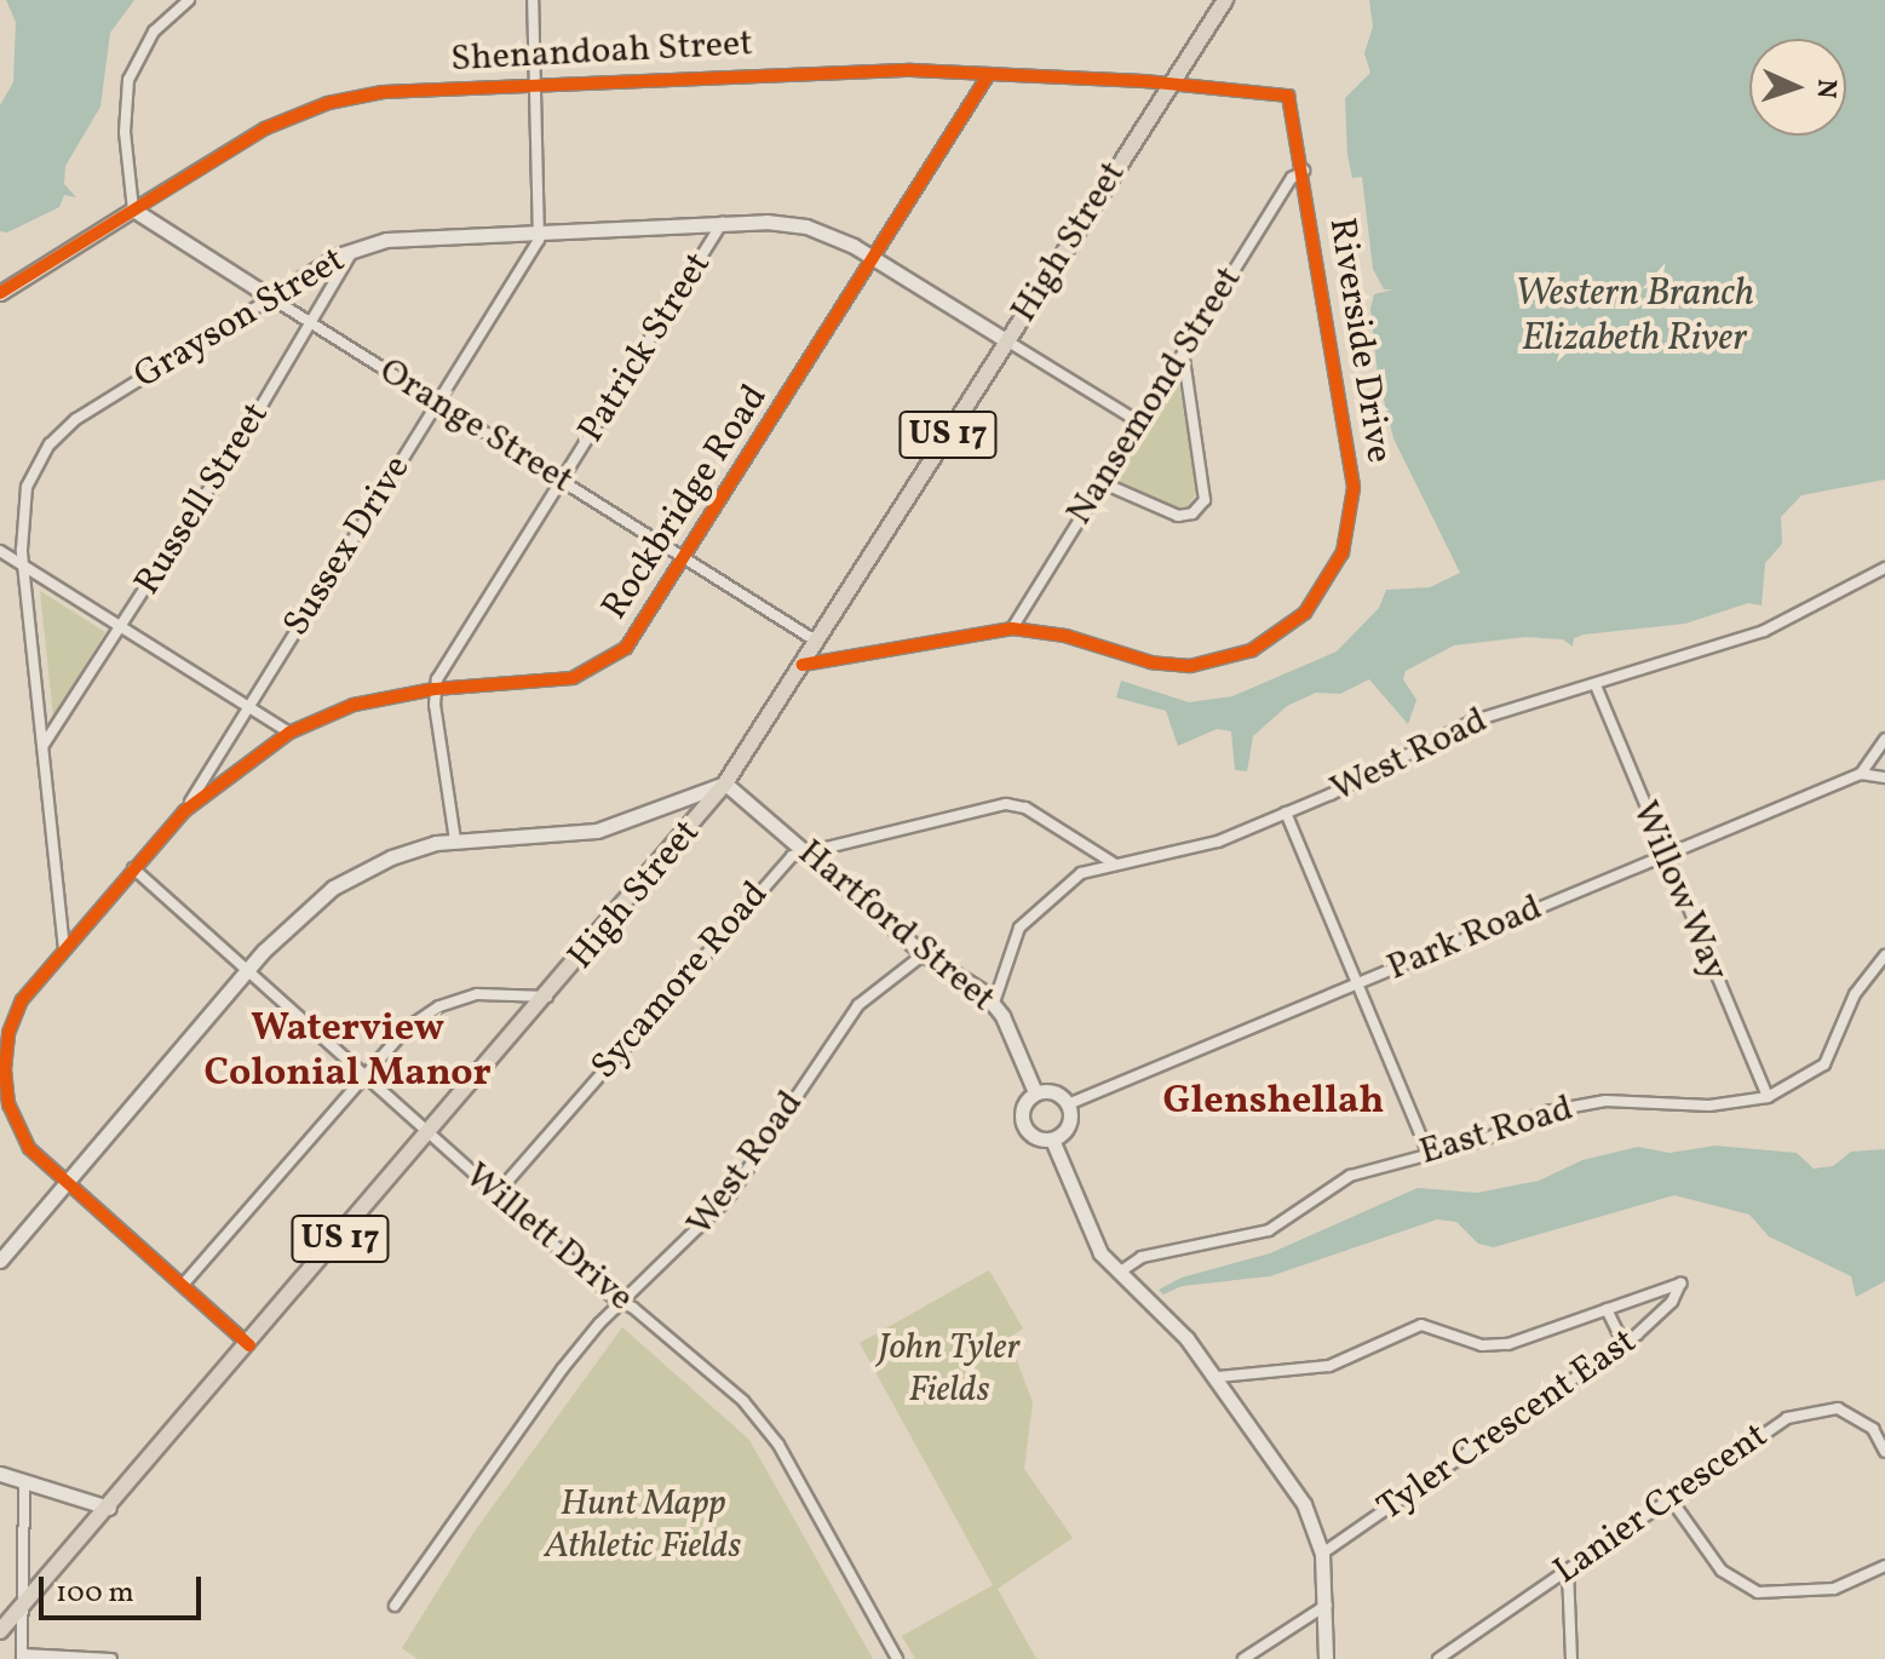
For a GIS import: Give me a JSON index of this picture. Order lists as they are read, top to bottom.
{
  "streets": {
    "main road": ["High Street", "US 17"],
    "street": [
      "Shenandoah Street",
      "Grayson Street",
      "Riverside Drive",
      "Patrick Street",
      "Nansemond Street",
      "Orange Street",
      "Russell Street",
      "Rockbridge Road",
      "Sussex Drive",
      "West Road",
      "Willow Way",
      "Hartford Street",
      "Park Road",
      "Sycamore Road",
      "East Road",
      "Willett Drive",
      "Tyler Crescent East",
      "Lanier Crescent"
    ]
  },
  "crossings": [
    ["Shenandoah Street", "High Street"],
    ["Shenandoah Street", "Riverside Drive"],
    ["Shenandoah Street", "Orange Street"],
    ["Shenandoah Street", "US 17"],
    ["Shenandoah Street", "Rockbridge Road"],
    ["High Street", "Grayson Street"],
    ["High Street", "Riverside Drive"],
    ["High Street", "Orange Street"],
    ["High Street", "US 17"],
    ["High Street", "Rockbridge Road"],
    ["High Street", "Hartford Street"],
    ["High Street", "Willett Drive"],
    ["Grayson Street", "Patrick Street"],
    ["Grayson Street", "Nansemond Street"],
    ["Grayson Street", "Orange Street"],
    ["Grayson Street", "Russell Street"],
    ["Grayson Street", "Rockbridge Road"],
    ["Grayson Street", "Sussex Drive"],
    ["Riverside Drive", "Nansemond Street"],
    ["Patrick Street", "Orange Street"],
    ["Patrick Street", "Rockbridge Road"],
    ["Orange Street", "Russell Street"],
    ["Orange Street", "Rockbridge Road"],
    ["Orange Street", "Sussex Drive"],
    ["Rockbridge Road", "Sussex Drive"],
    ["Rockbridge Road", "Willett Drive"],
    ["West Road", "Willow Way"],
    ["West Road", "Hartford Street"],
    ["West Road", "Sycamore Road"],
    ["West Road", "Willett Drive"],
    ["Willow Way", "Park Road"],
    ["Willow Way", "East Road"],
    ["Hartford Street", "Park Road"],
    ["Hartford Street", "Sycamore Road"],
    ["Sycamore Road", "Willett Drive"]
  ],
  "districts": ["Waterview Colonial Manor", "Glenshellah"],
  "water": ["Western Branch Elizabeth River"],
  "parks": ["John Tyler Fields", "Hunt Mapp Athletic Fields"],
  "scale_bar": "100 m",
  "north": "right"
}
